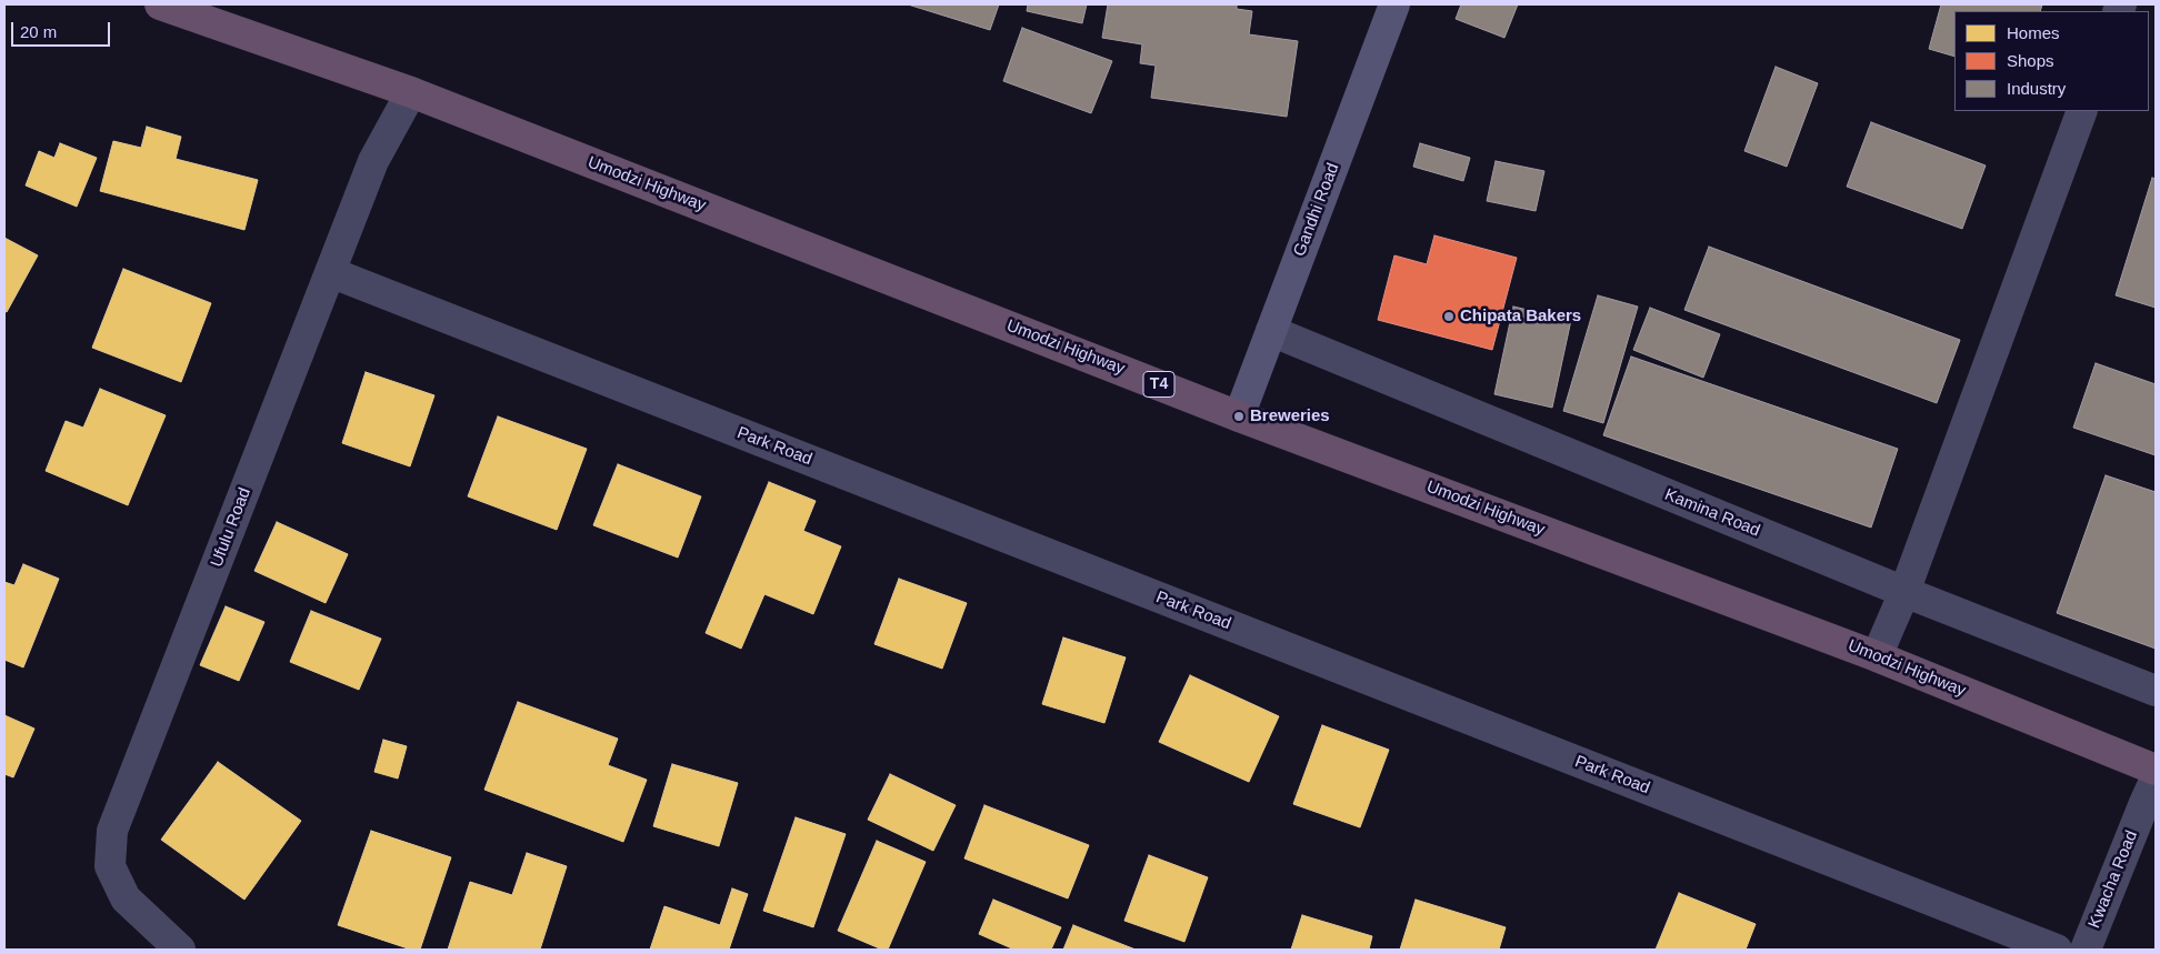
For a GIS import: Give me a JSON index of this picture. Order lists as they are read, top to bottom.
{
  "streets": {
    "highway": ["Umodzi Highway", "T4"],
    "street": [
      "Gandhi Road",
      "Park Road",
      "Kamina Road",
      "Ufulu Road",
      "Kwacha Road"
    ]
  },
  "crossings": [
    ["Umodzi Highway", "Gandhi Road"],
    ["Umodzi Highway", "Ufulu Road"],
    ["Gandhi Road", "Kamina Road"],
    ["Park Road", "Ufulu Road"]
  ],
  "places": ["Chipata Bakers", "Breweries"],
  "legend": ["Homes", "Shops", "Industry"],
  "scale_bar": "20 m"
}
